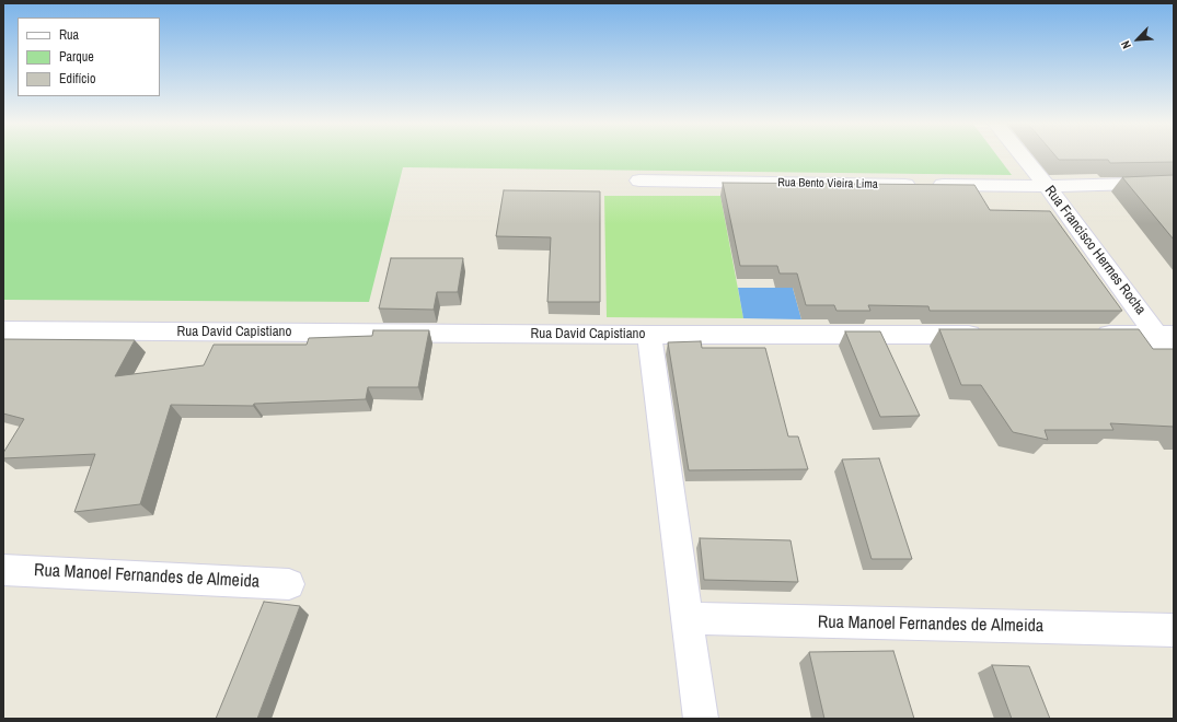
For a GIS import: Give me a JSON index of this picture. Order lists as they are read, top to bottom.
{
  "streets": {
    "street": [
      "Rua Bento Vieira Lima",
      "Rua Francisco Hermes Rocha",
      "Rua David Capistiano",
      "Rua Manoel Fernandes de Almeida"
    ]
  },
  "crossings": [
    ["Rua Bento Vieira Lima", "Rua Francisco Hermes Rocha"]
  ],
  "legend": ["Rua", "Parque", "Edifício"],
  "north": "bottom left"
}
